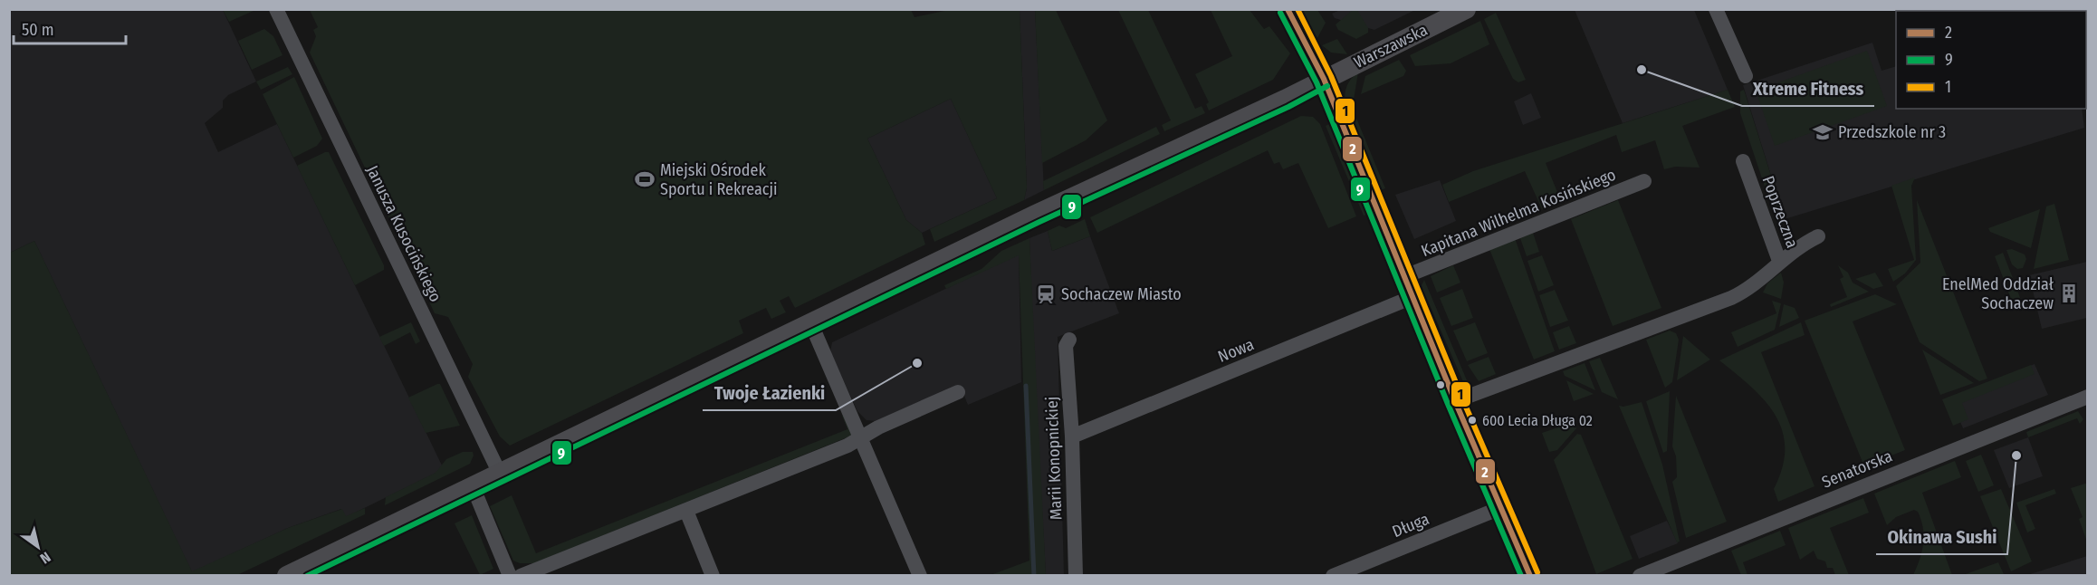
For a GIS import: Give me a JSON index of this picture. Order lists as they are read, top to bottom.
{
  "streets": {
    "street": [
      "Warszawska",
      "Poprzeczna",
      "Kapitana Wilhelma Kosińskiego",
      "Janusza Kusocińskiego",
      "Nowa",
      "Marii Konopnickiej",
      "Senatorska",
      "Długa"
    ]
  },
  "crossings": [
    ["Warszawska", "Janusza Kusocińskiego"],
    ["Nowa", "Marii Konopnickiej"]
  ],
  "places": {
    "other": [
      "Xtreme Fitness",
      "Twoje Łazienki",
      "600 Lecia Długa 02",
      "Okinawa Sushi"
    ],
    "school or university": ["Przedszkole nr 3"],
    "sports": ["Miejski Ośrodek Sportu i Rekreacji"],
    "building": ["EnelMed Oddział Sochaczew"],
    "station": ["Sochaczew Miasto"]
  },
  "lines": ["transit line 2", "transit line 1", "transit line 9"],
  "legend": ["2", "9", "1"],
  "scale_bar": "50 m",
  "north": "bottom right"
}
